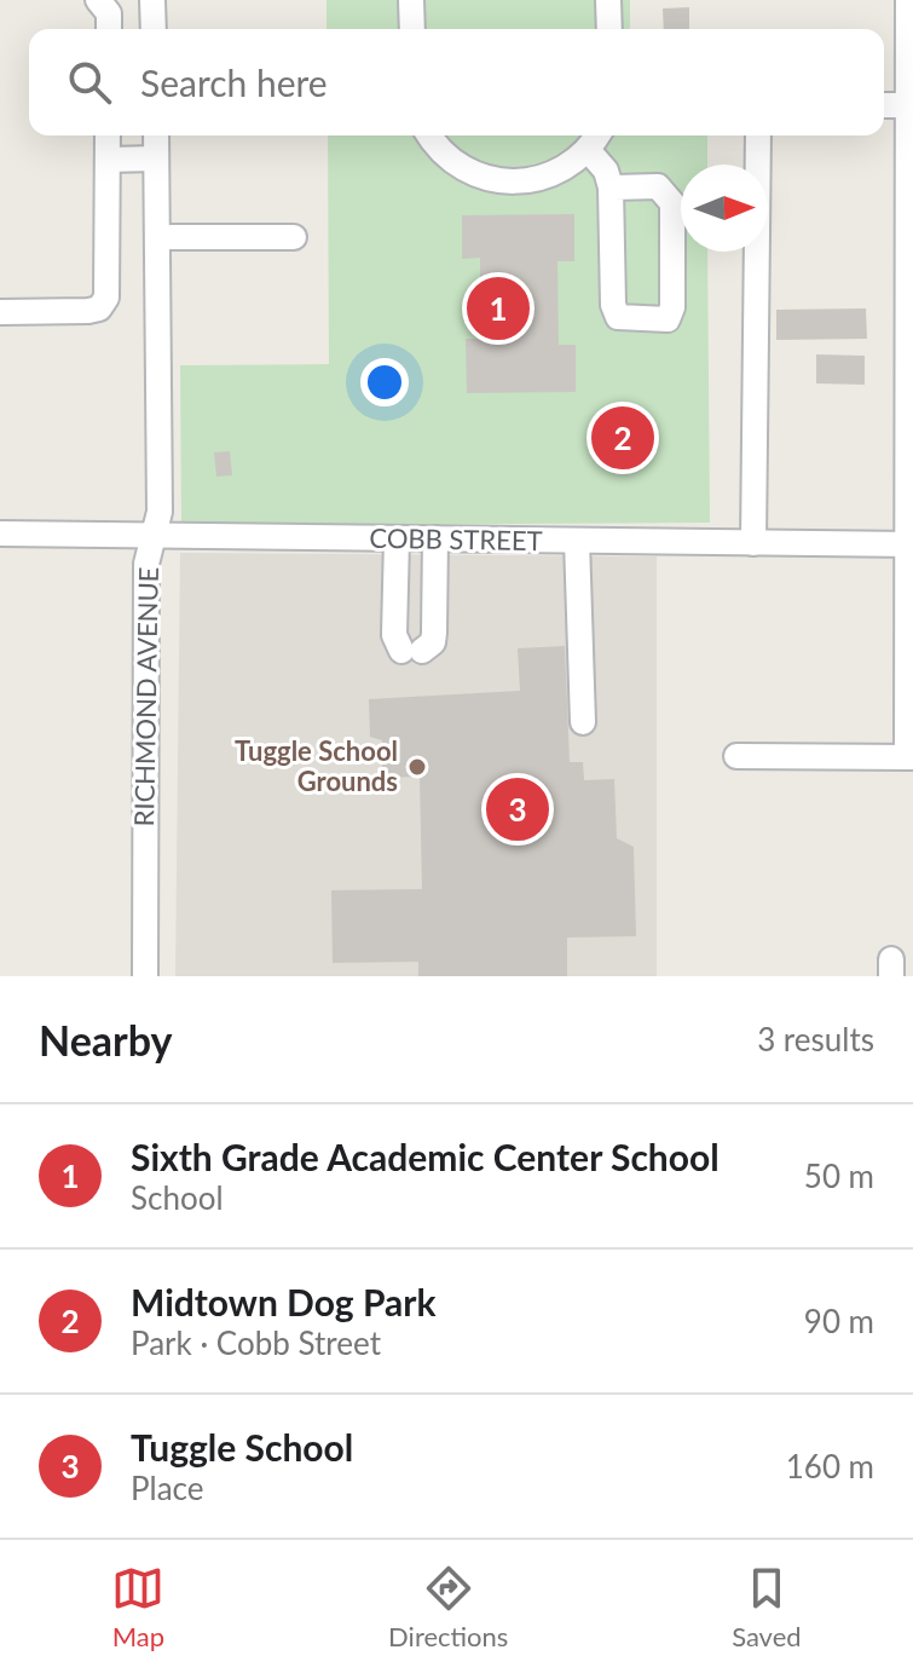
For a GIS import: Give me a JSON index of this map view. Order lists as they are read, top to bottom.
{
  "streets": {
    "street": ["COBB STREET", "RICHMOND AVENUE"]
  },
  "crossings": [
    ["COBB STREET", "RICHMOND AVENUE"]
  ],
  "places": ["Tuggle School Grounds"],
  "north": "right",
  "page": {
    "search": "Search here",
    "pins": ["1", "2", "3"],
    "heading": ["Nearby", "3 results"],
    "list": [
      {
        "mark": "1",
        "name": "Sixth Grade Academic Center School",
        "note": "School",
        "value": "50 m"
      },
      {
        "mark": "2",
        "name": "Midtown Dog Park",
        "note": "Park · Cobb Street",
        "value": "90 m"
      },
      {
        "mark": "3",
        "name": "Tuggle School",
        "note": "Place",
        "value": "160 m"
      }
    ],
    "nav": ["Map", "Directions", "Saved"]
  }
}
